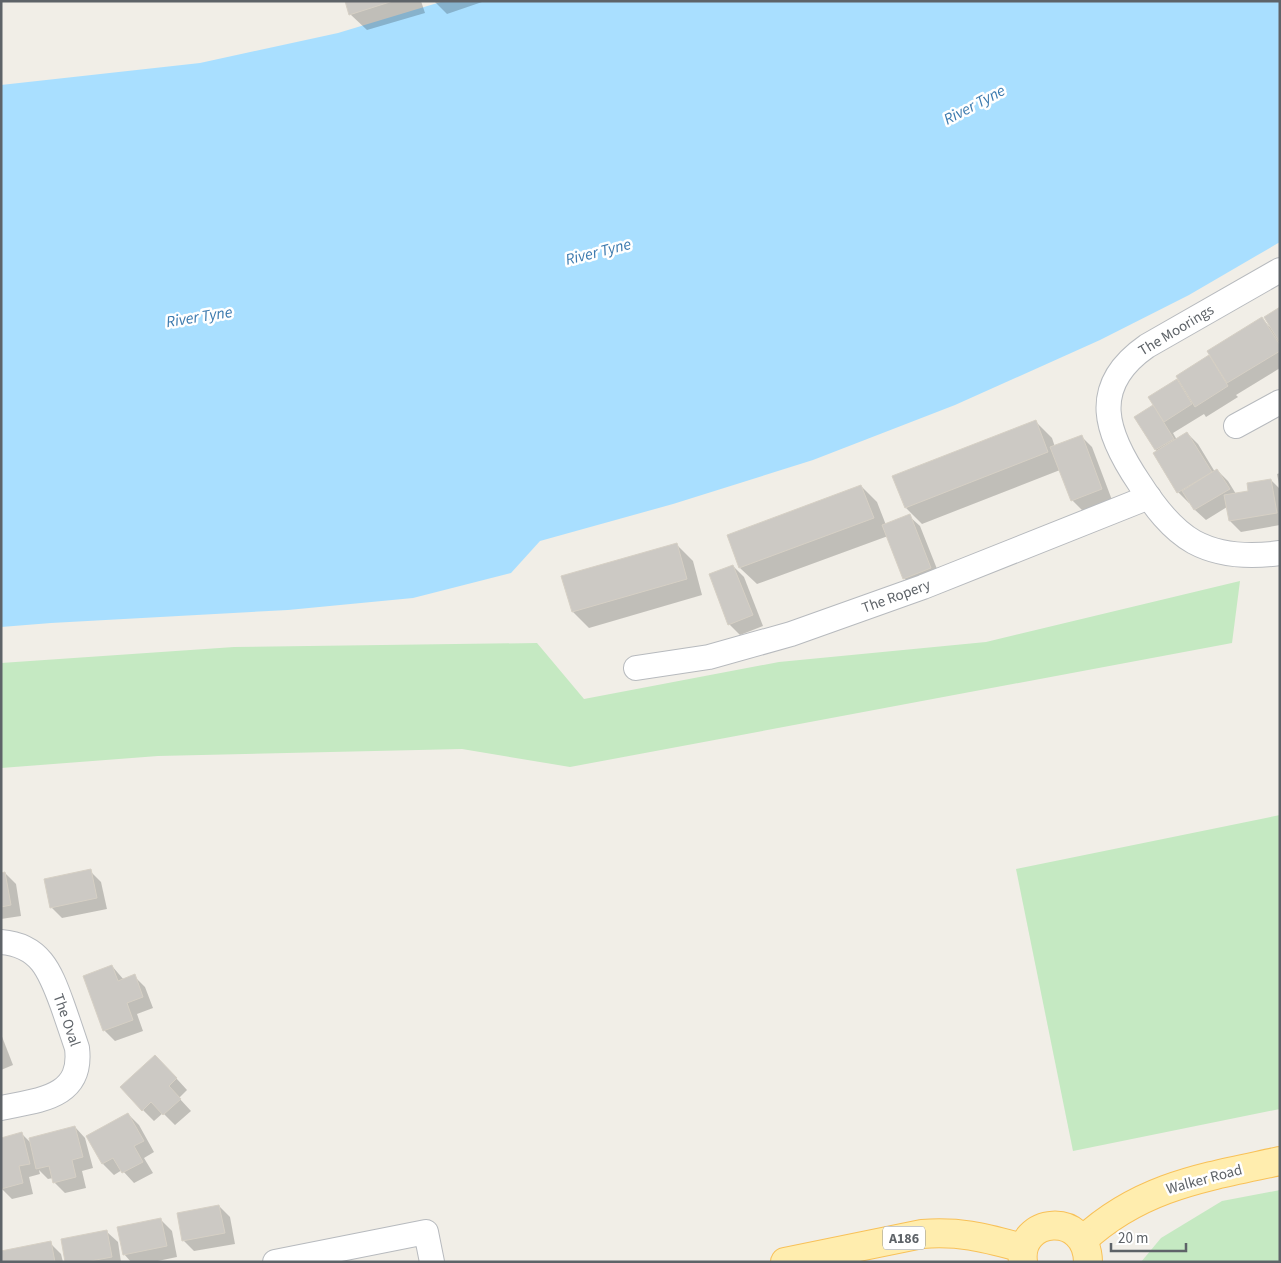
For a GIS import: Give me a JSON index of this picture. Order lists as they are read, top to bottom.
{
  "streets": {
    "main road": ["Walker Road", "A186"],
    "street": ["The Moorings", "The Ropery", "The Oval"]
  },
  "crossings": [
    ["The Moorings", "The Ropery"]
  ],
  "water": ["River Tyne"],
  "scale_bar": "20 m"
}
